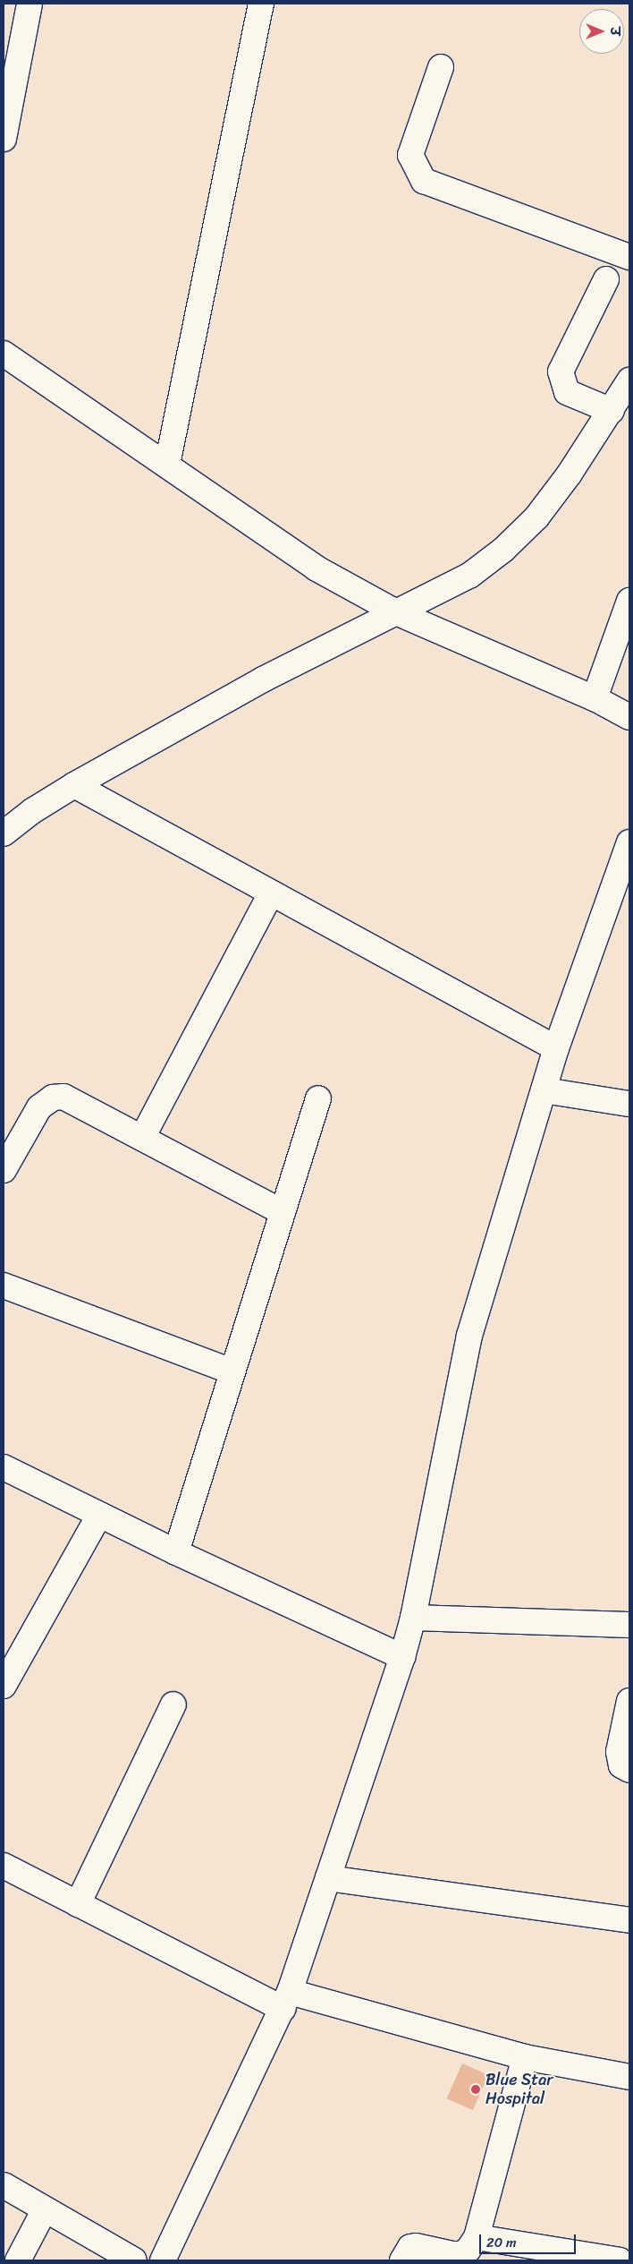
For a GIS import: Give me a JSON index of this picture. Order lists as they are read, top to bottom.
{
  "places": ["Blue Star Hospital"],
  "scale_bar": "20 m",
  "north": "right"
}
